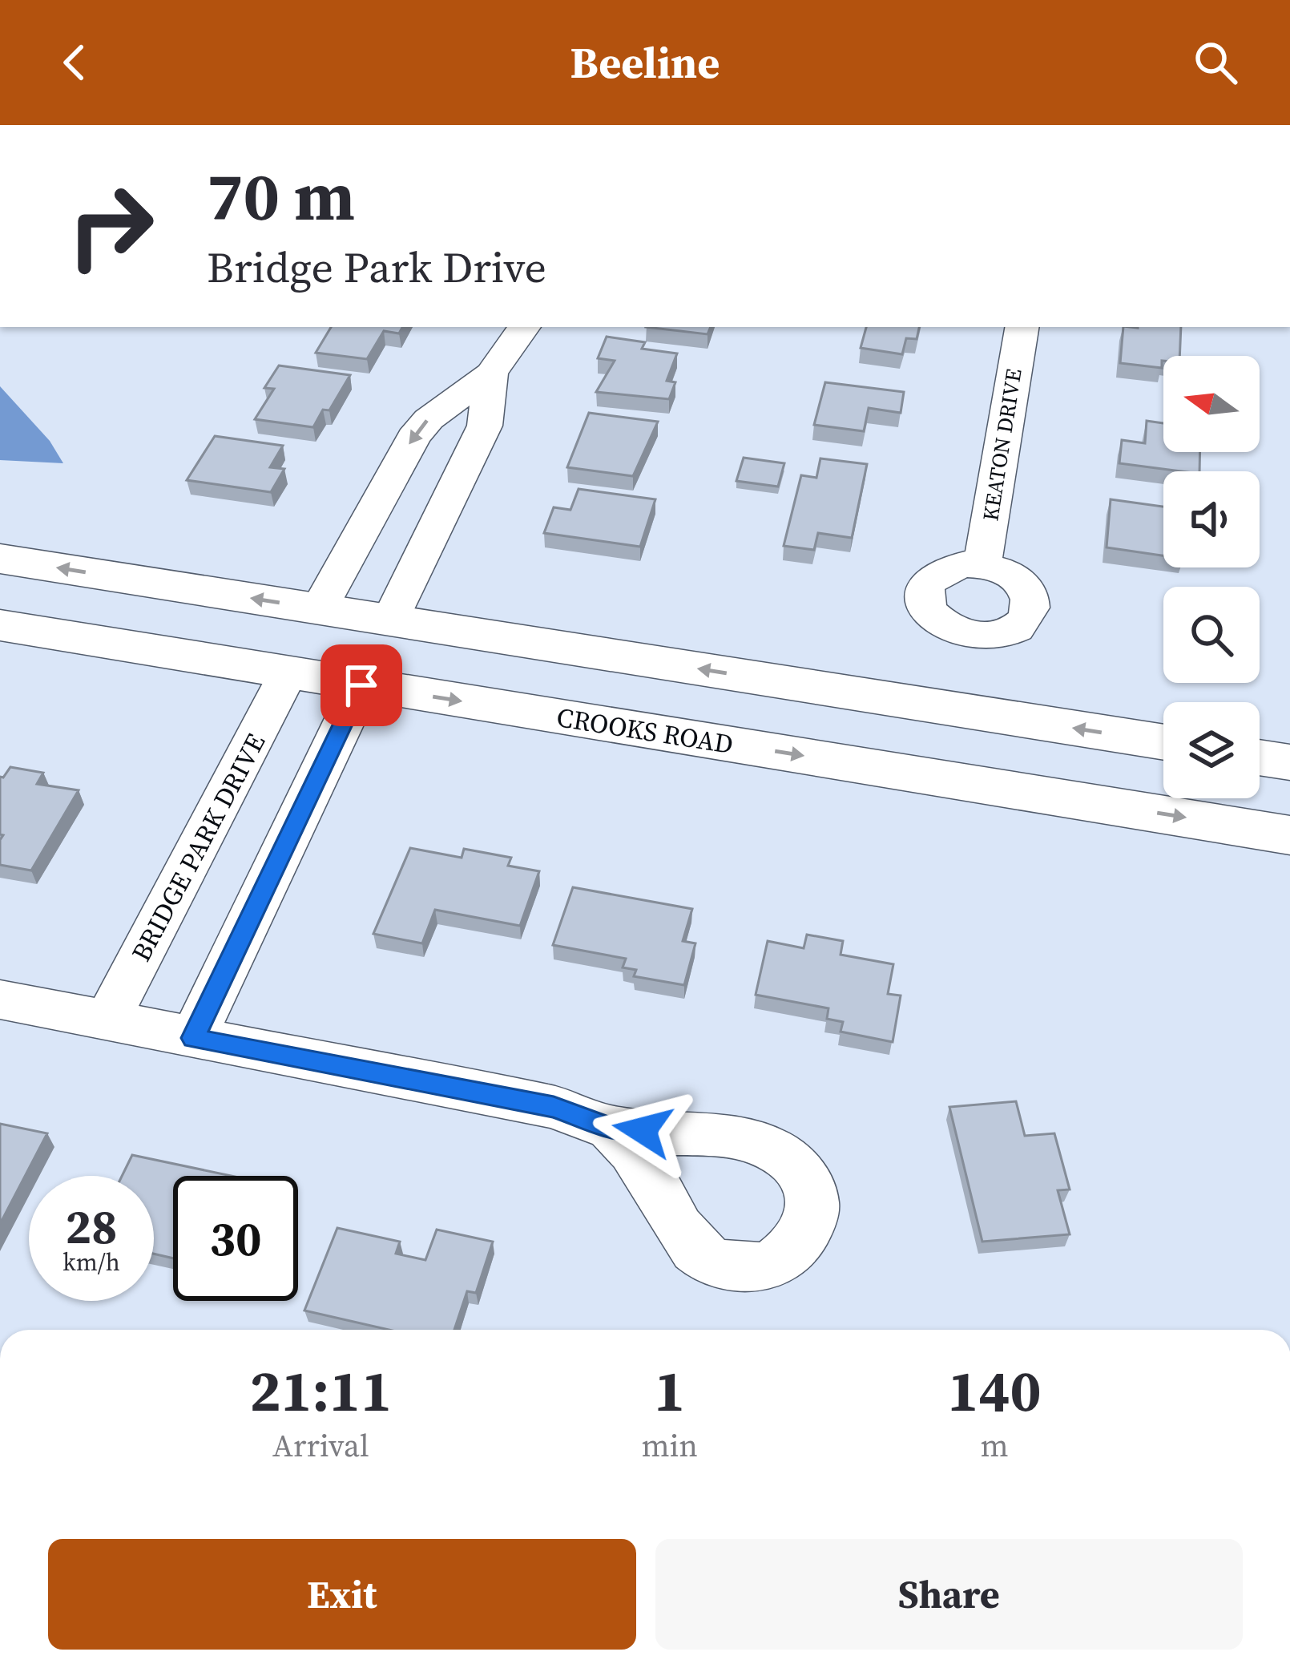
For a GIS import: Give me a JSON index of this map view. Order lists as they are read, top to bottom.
{
  "streets": {
    "main road": ["CROOKS ROAD"],
    "street": ["KEATON DRIVE", "BRIDGE PARK DRIVE"]
  },
  "crossings": [
    ["CROOKS ROAD", "BRIDGE PARK DRIVE"]
  ],
  "north": "left",
  "page": {
    "header": "Beeline",
    "turn": ["70 m", "Bridge Park Drive"],
    "speed": "28 km/h",
    "limit": "30",
    "eta": [
      "21:11",
      "Arrival",
      "1",
      "min",
      "140",
      "m"
    ],
    "buttons": ["Exit", "Share"]
  }
}
